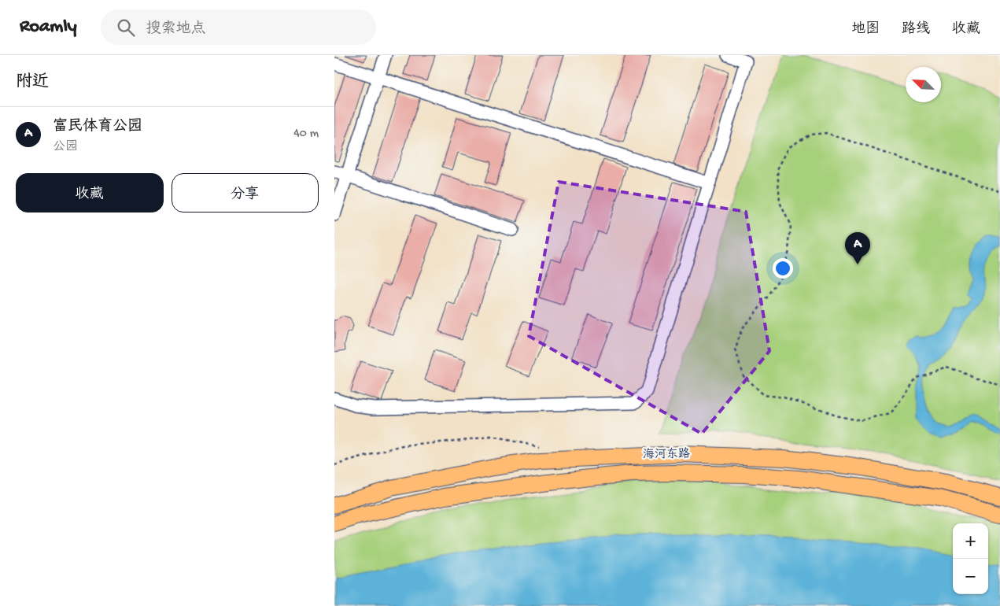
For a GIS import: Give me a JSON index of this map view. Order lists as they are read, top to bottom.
{
  "streets": {
    "main road": ["海河东路"]
  },
  "north": "top left",
  "page": {
    "header": "Roamly",
    "search": "搜索地点",
    "nav": ["地图", "路线", "收藏"],
    "heading": "附近",
    "list": [
      {
        "mark": "A",
        "name": "富民体育公园",
        "note": "公园",
        "value": "40 m"
      }
    ],
    "buttons": ["收藏", "分享"],
    "pins": "A",
    "map_buttons": ["+", "−"]
  }
}
